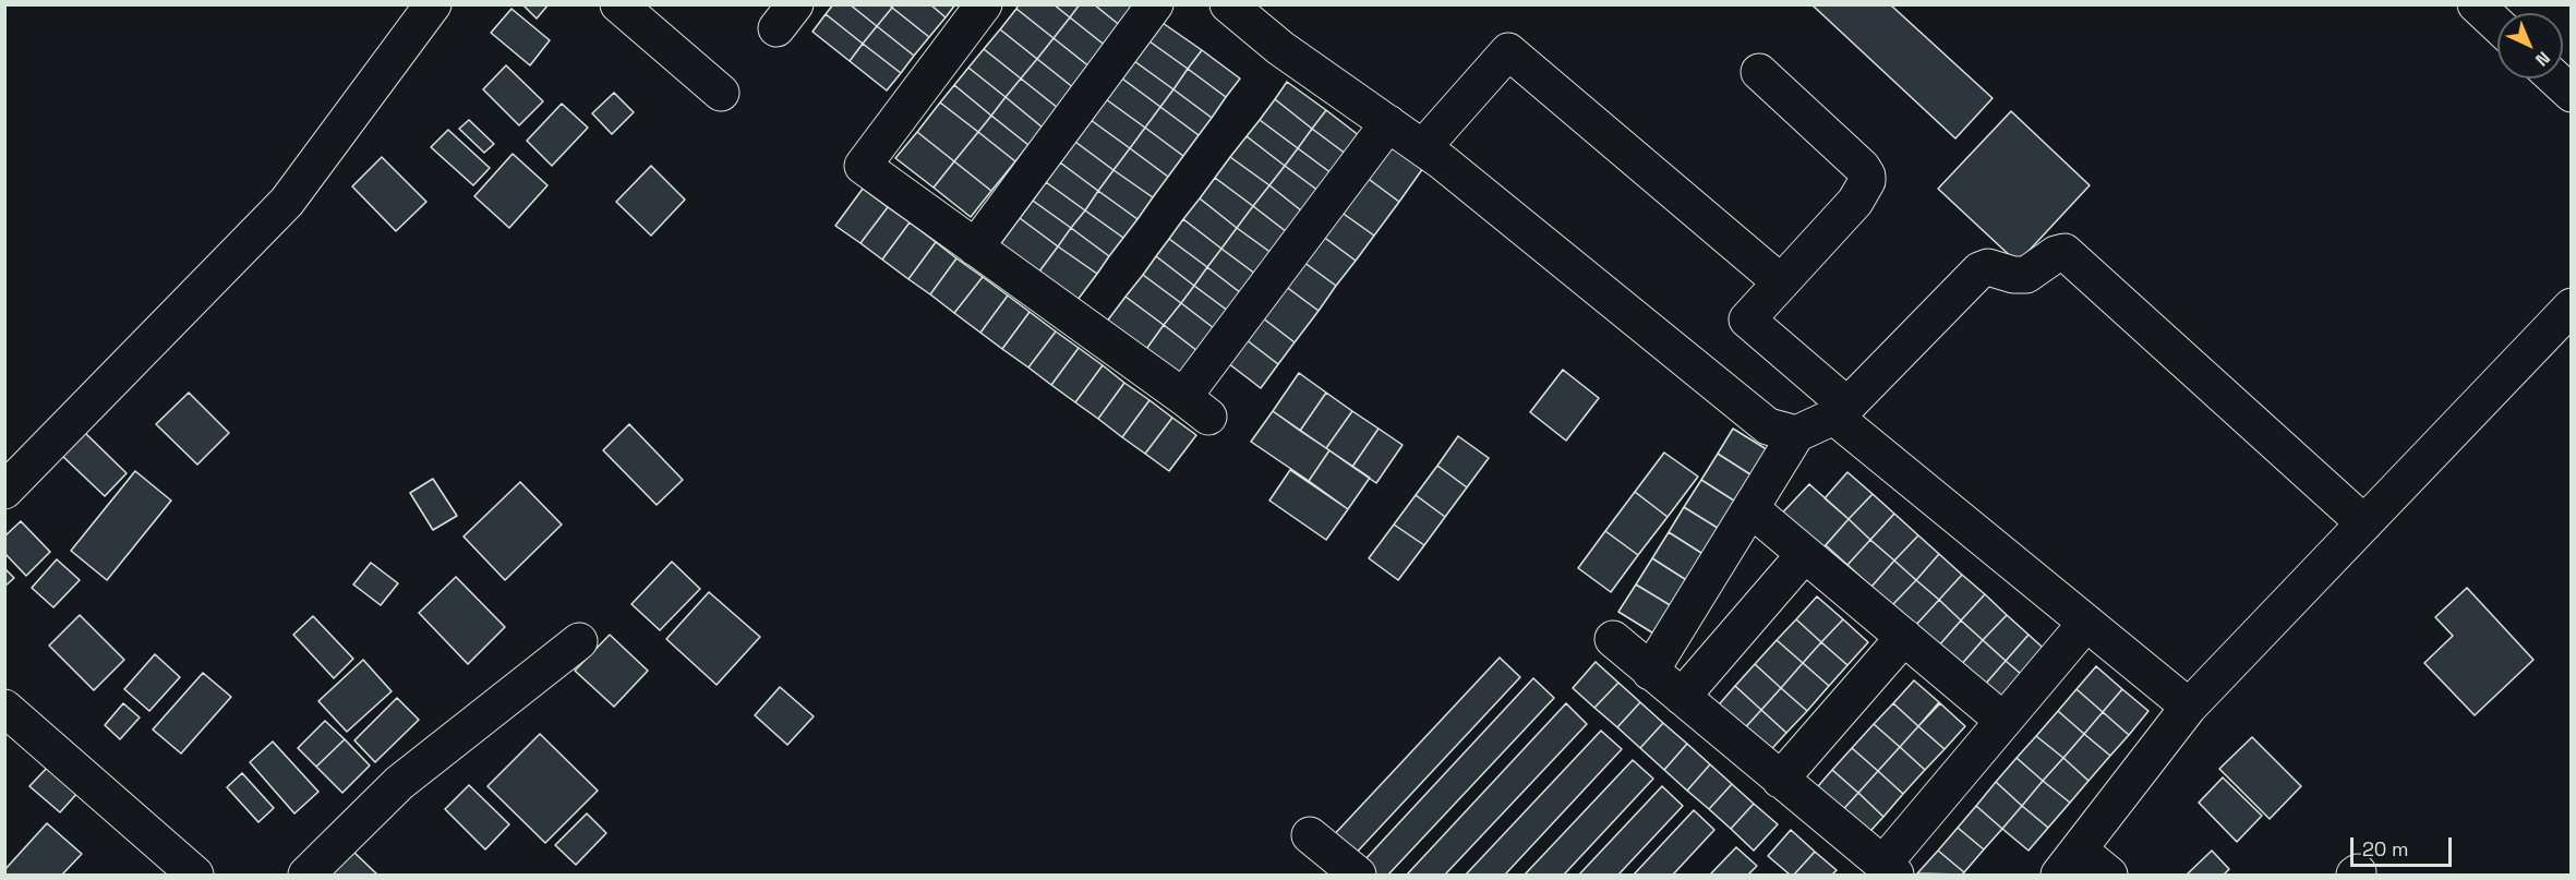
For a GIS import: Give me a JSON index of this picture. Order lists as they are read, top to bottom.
{
  "scale_bar": "20 m",
  "north": "bottom right"
}
